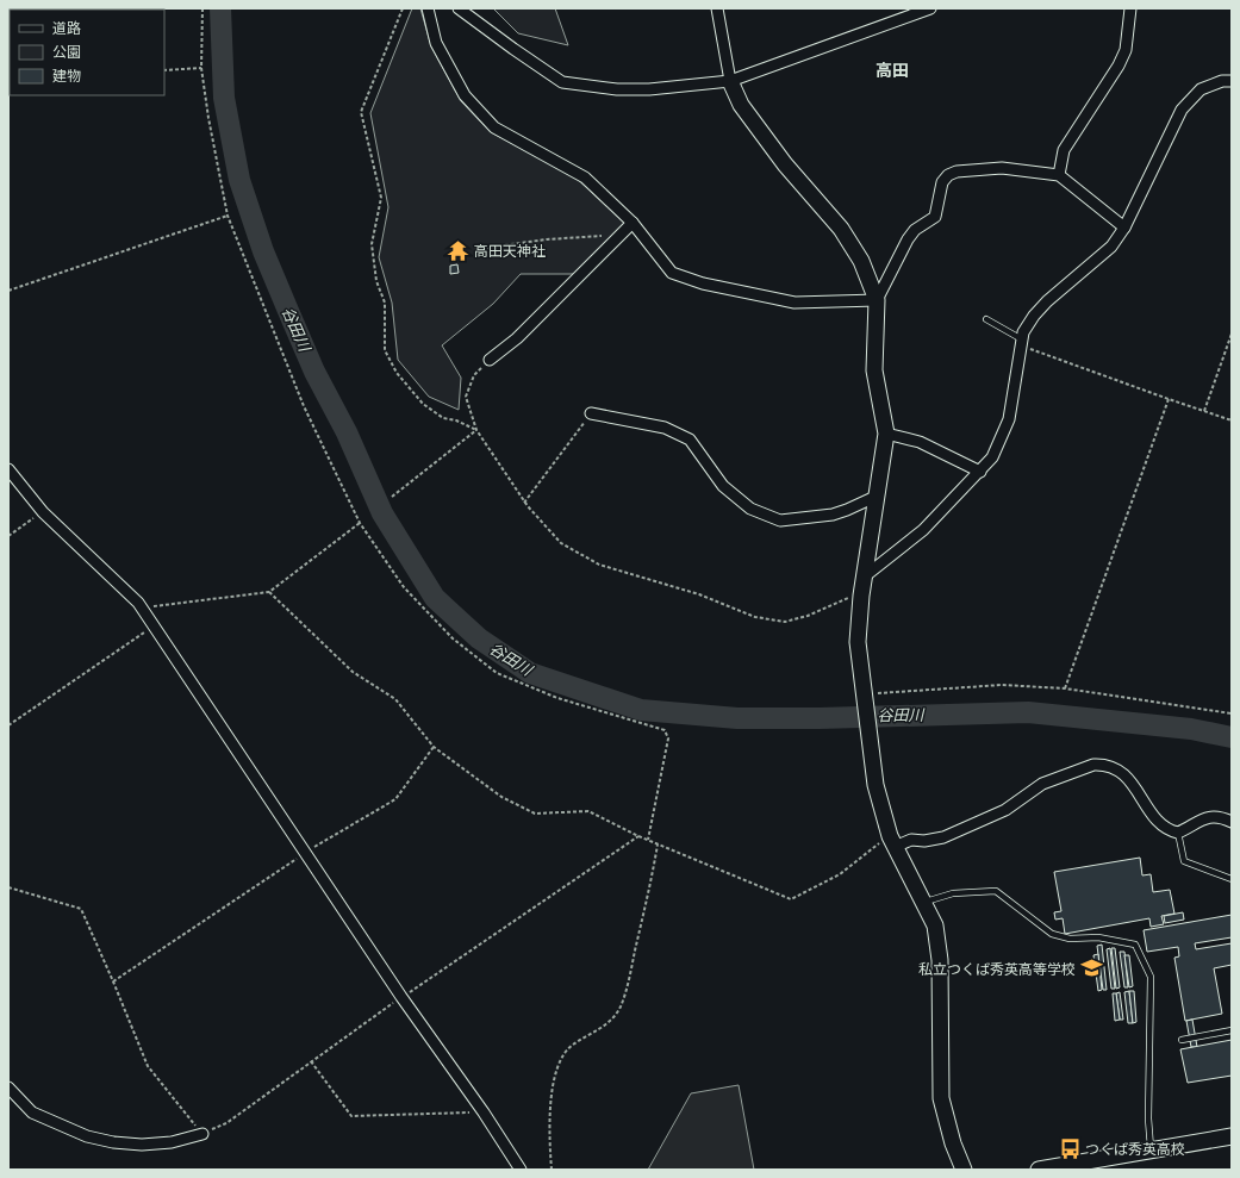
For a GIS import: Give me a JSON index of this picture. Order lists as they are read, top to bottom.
{
  "districts": ["高田"],
  "water": ["谷田川"],
  "places": {
    "temple": ["高田天神社"],
    "school or university": ["私立つくば秀英高等学校"],
    "bus stop": ["つくば秀英高校"]
  },
  "legend": ["道路", "公園", "建物"]
}
